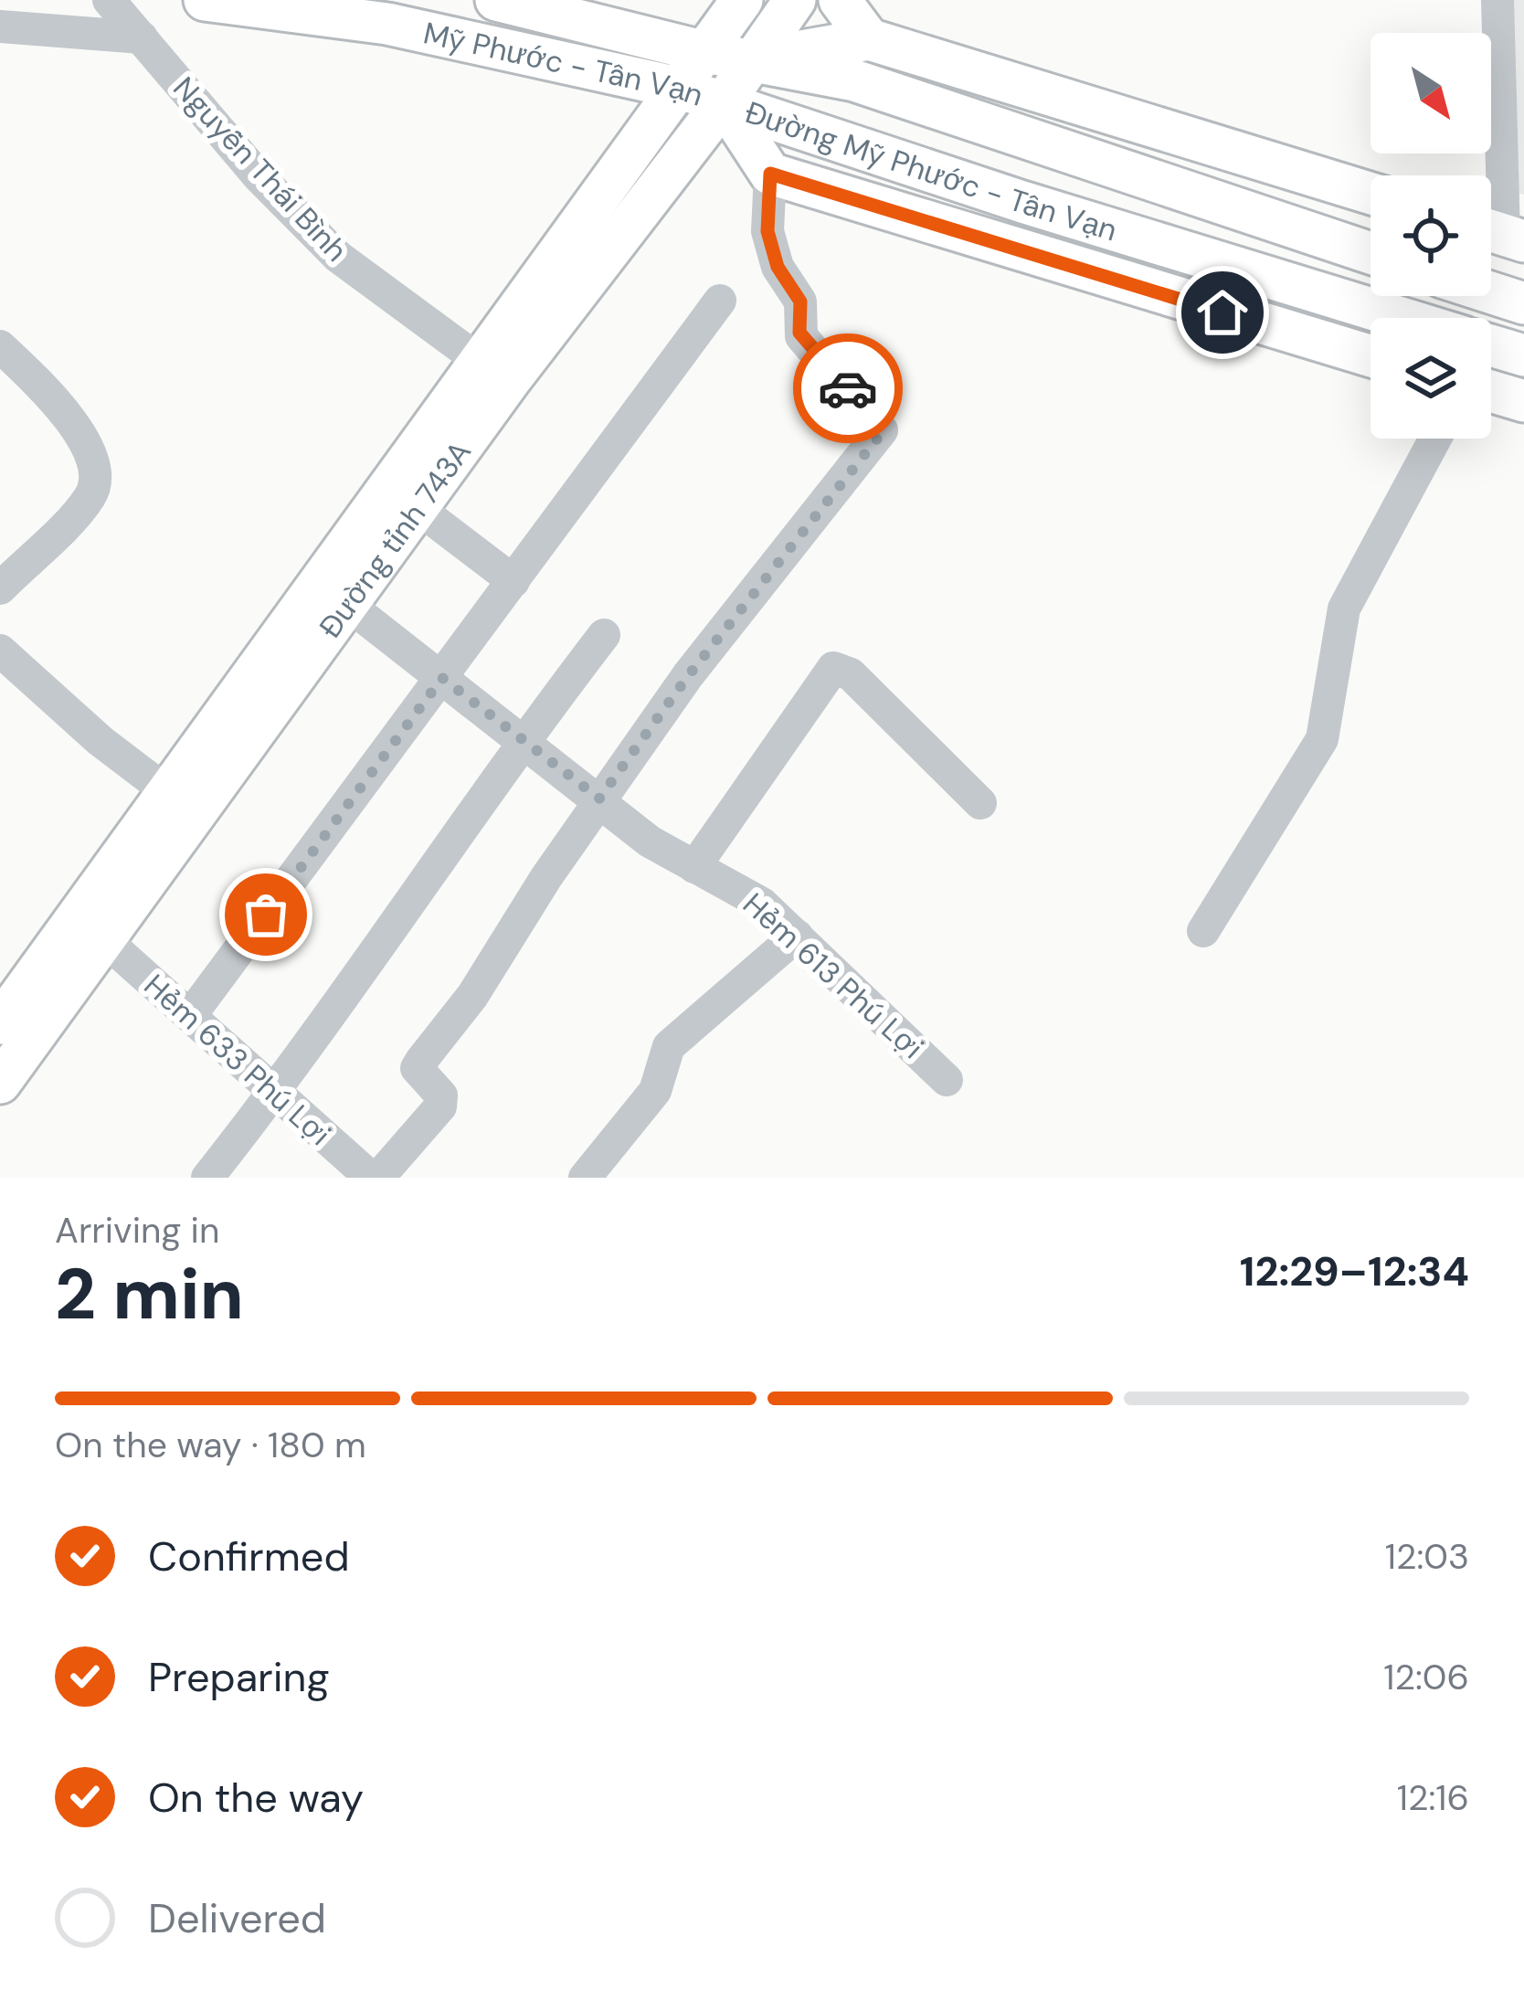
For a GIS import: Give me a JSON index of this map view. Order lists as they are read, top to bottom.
{
  "streets": {
    "main road": ["Mỹ Phước - Tân Vạn", "Đường Mỹ Phước - Tân Vạn", "Đường tỉnh 743A"],
    "street": ["Nguyễn Thái Bình", "Hẻm 613 Phú Lợi", "Hẻm 633 Phú Lợi"]
  },
  "crossings": [
    ["Mỹ Phước - Tân Vạn", "Đường Mỹ Phước - Tân Vạn"],
    ["Mỹ Phước - Tân Vạn", "Đường tỉnh 743A"],
    ["Nguyễn Thái Bình", "Đường tỉnh 743A"],
    ["Đường Mỹ Phước - Tân Vạn", "Đường tỉnh 743A"],
    ["Đường tỉnh 743A", "Hẻm 613 Phú Lợi"],
    ["Đường tỉnh 743A", "Hẻm 633 Phú Lợi"]
  ],
  "north": "bottom right",
  "page": {
    "heading": ["2 min", "Arriving in", "12:29–12:34"],
    "bar": "On the way · 180 m",
    "list": [
      ["Confirmed", "12:03"],
      ["Preparing", "12:06"],
      ["On the way", "12:16"],
      "Delivered"
    ]
  }
}
